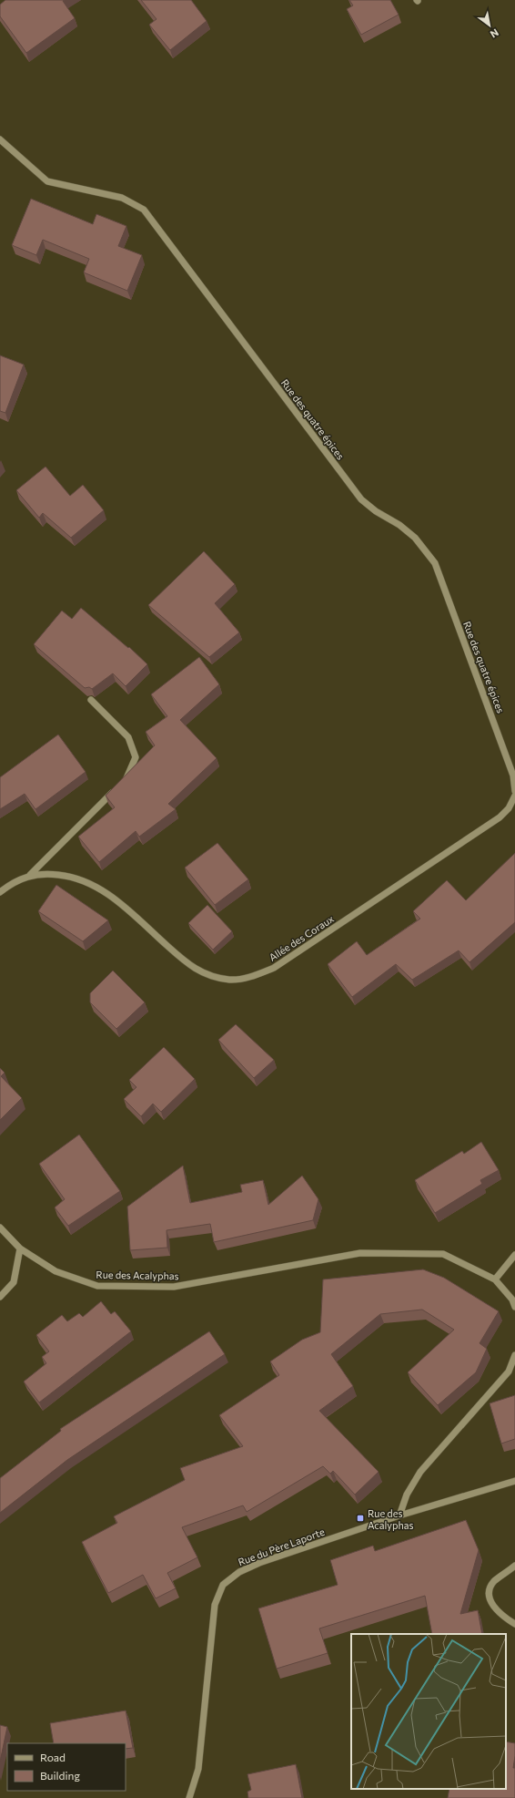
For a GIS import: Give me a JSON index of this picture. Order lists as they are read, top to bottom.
{
  "streets": {
    "street": [
      "Rue des quatre épices",
      "Allée des Coraux",
      "Rue des Acalyphas",
      "Rue du Père Laporte"
    ]
  },
  "places": {
    "transit": ["Rue des Acalyphas"]
  },
  "legend": ["Road", "Building"],
  "north": "bottom right"
}
